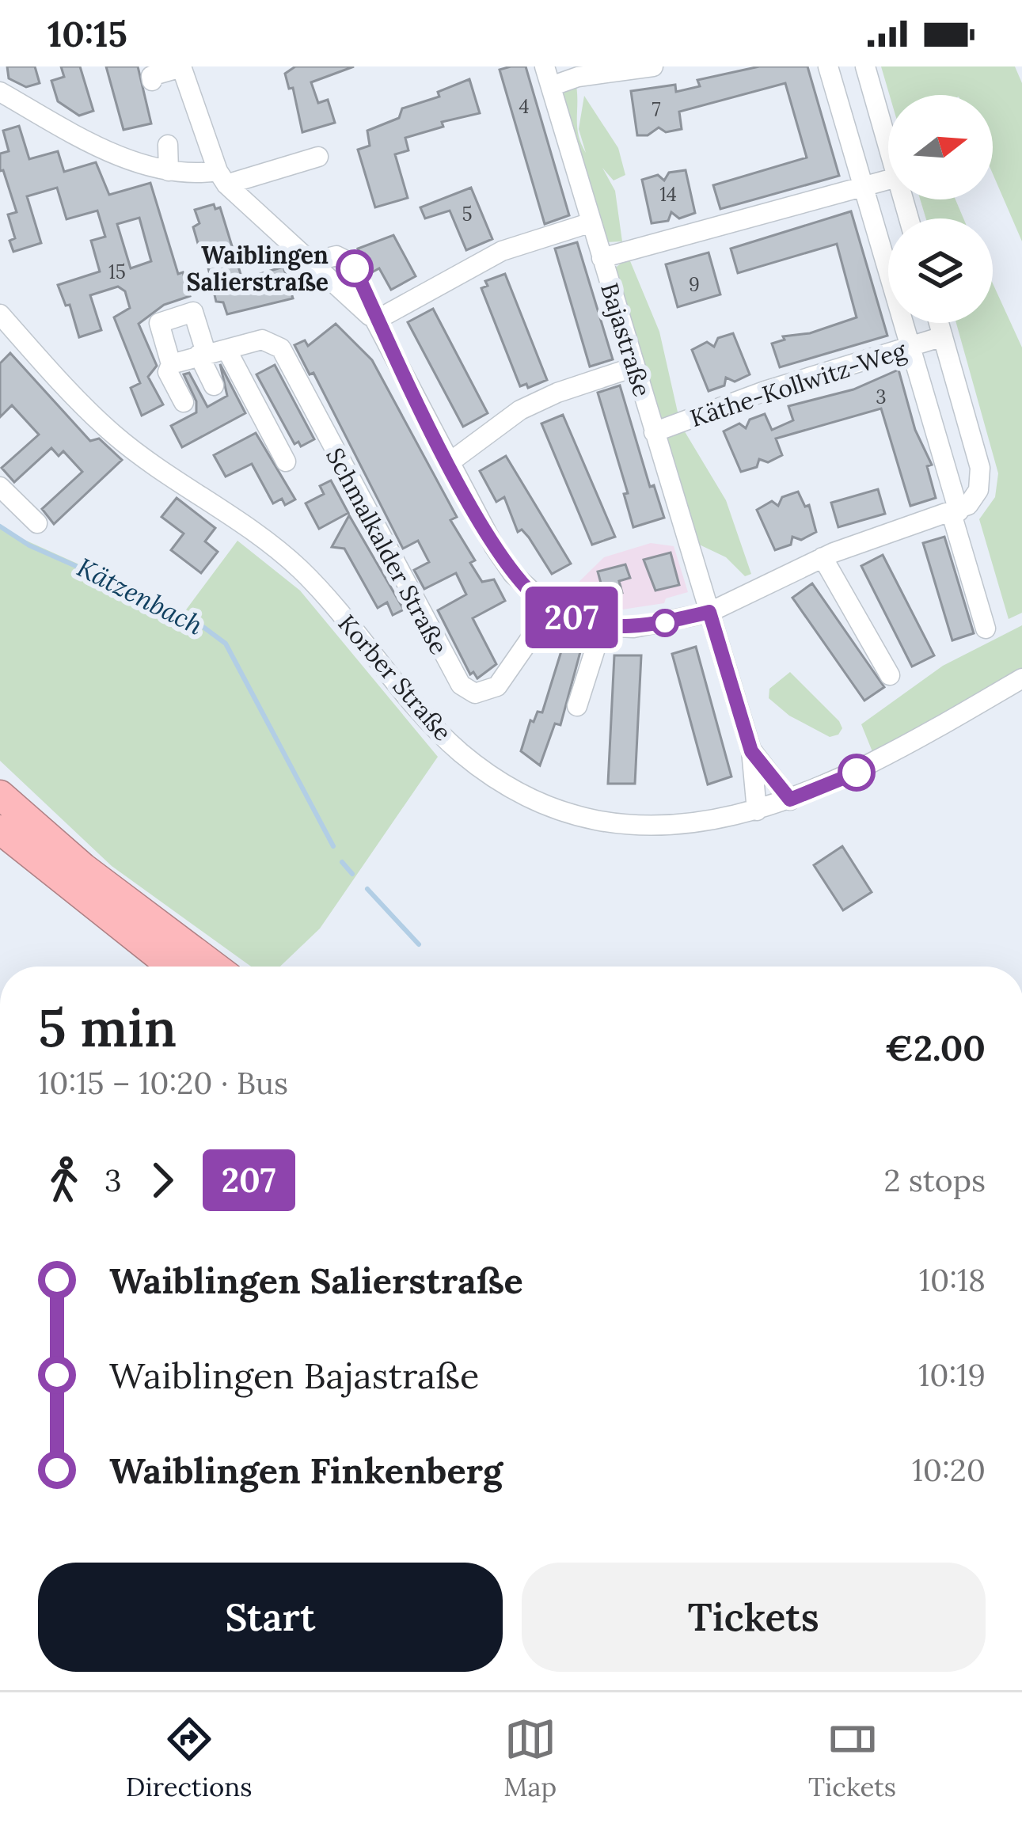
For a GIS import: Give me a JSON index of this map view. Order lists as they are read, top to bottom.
{
  "streets": {
    "street": [
      "Bajastraße",
      "Käthe-Kollwitz-Weg",
      "Schmalkalder Straße",
      "Korber Straße"
    ]
  },
  "crossings": [
    ["Bajastraße", "Käthe-Kollwitz-Weg"]
  ],
  "water": ["Kätzenbach"],
  "places": ["Waiblingen Salierstraße"],
  "lines": ["bus line 207"],
  "house_numbers": [
    "4",
    "7",
    "14",
    "5",
    "15",
    "9",
    "3"
  ],
  "north": "right",
  "page": {
    "status": "10:15",
    "on_map": "207",
    "heading": ["5 min", "10:15 – 10:20 · Bus", "€2.00"],
    "legs": ["3", "207", "2 stops"],
    "list": [
      {
        "name": "Waiblingen Salierstraße",
        "value": "10:18"
      },
      {
        "name": "Waiblingen Bajastraße",
        "value": "10:19"
      },
      {
        "name": "Waiblingen Finkenberg",
        "value": "10:20"
      }
    ],
    "buttons": ["Start", "Tickets"],
    "tabs": ["Directions", "Map", "Tickets"]
  }
}
